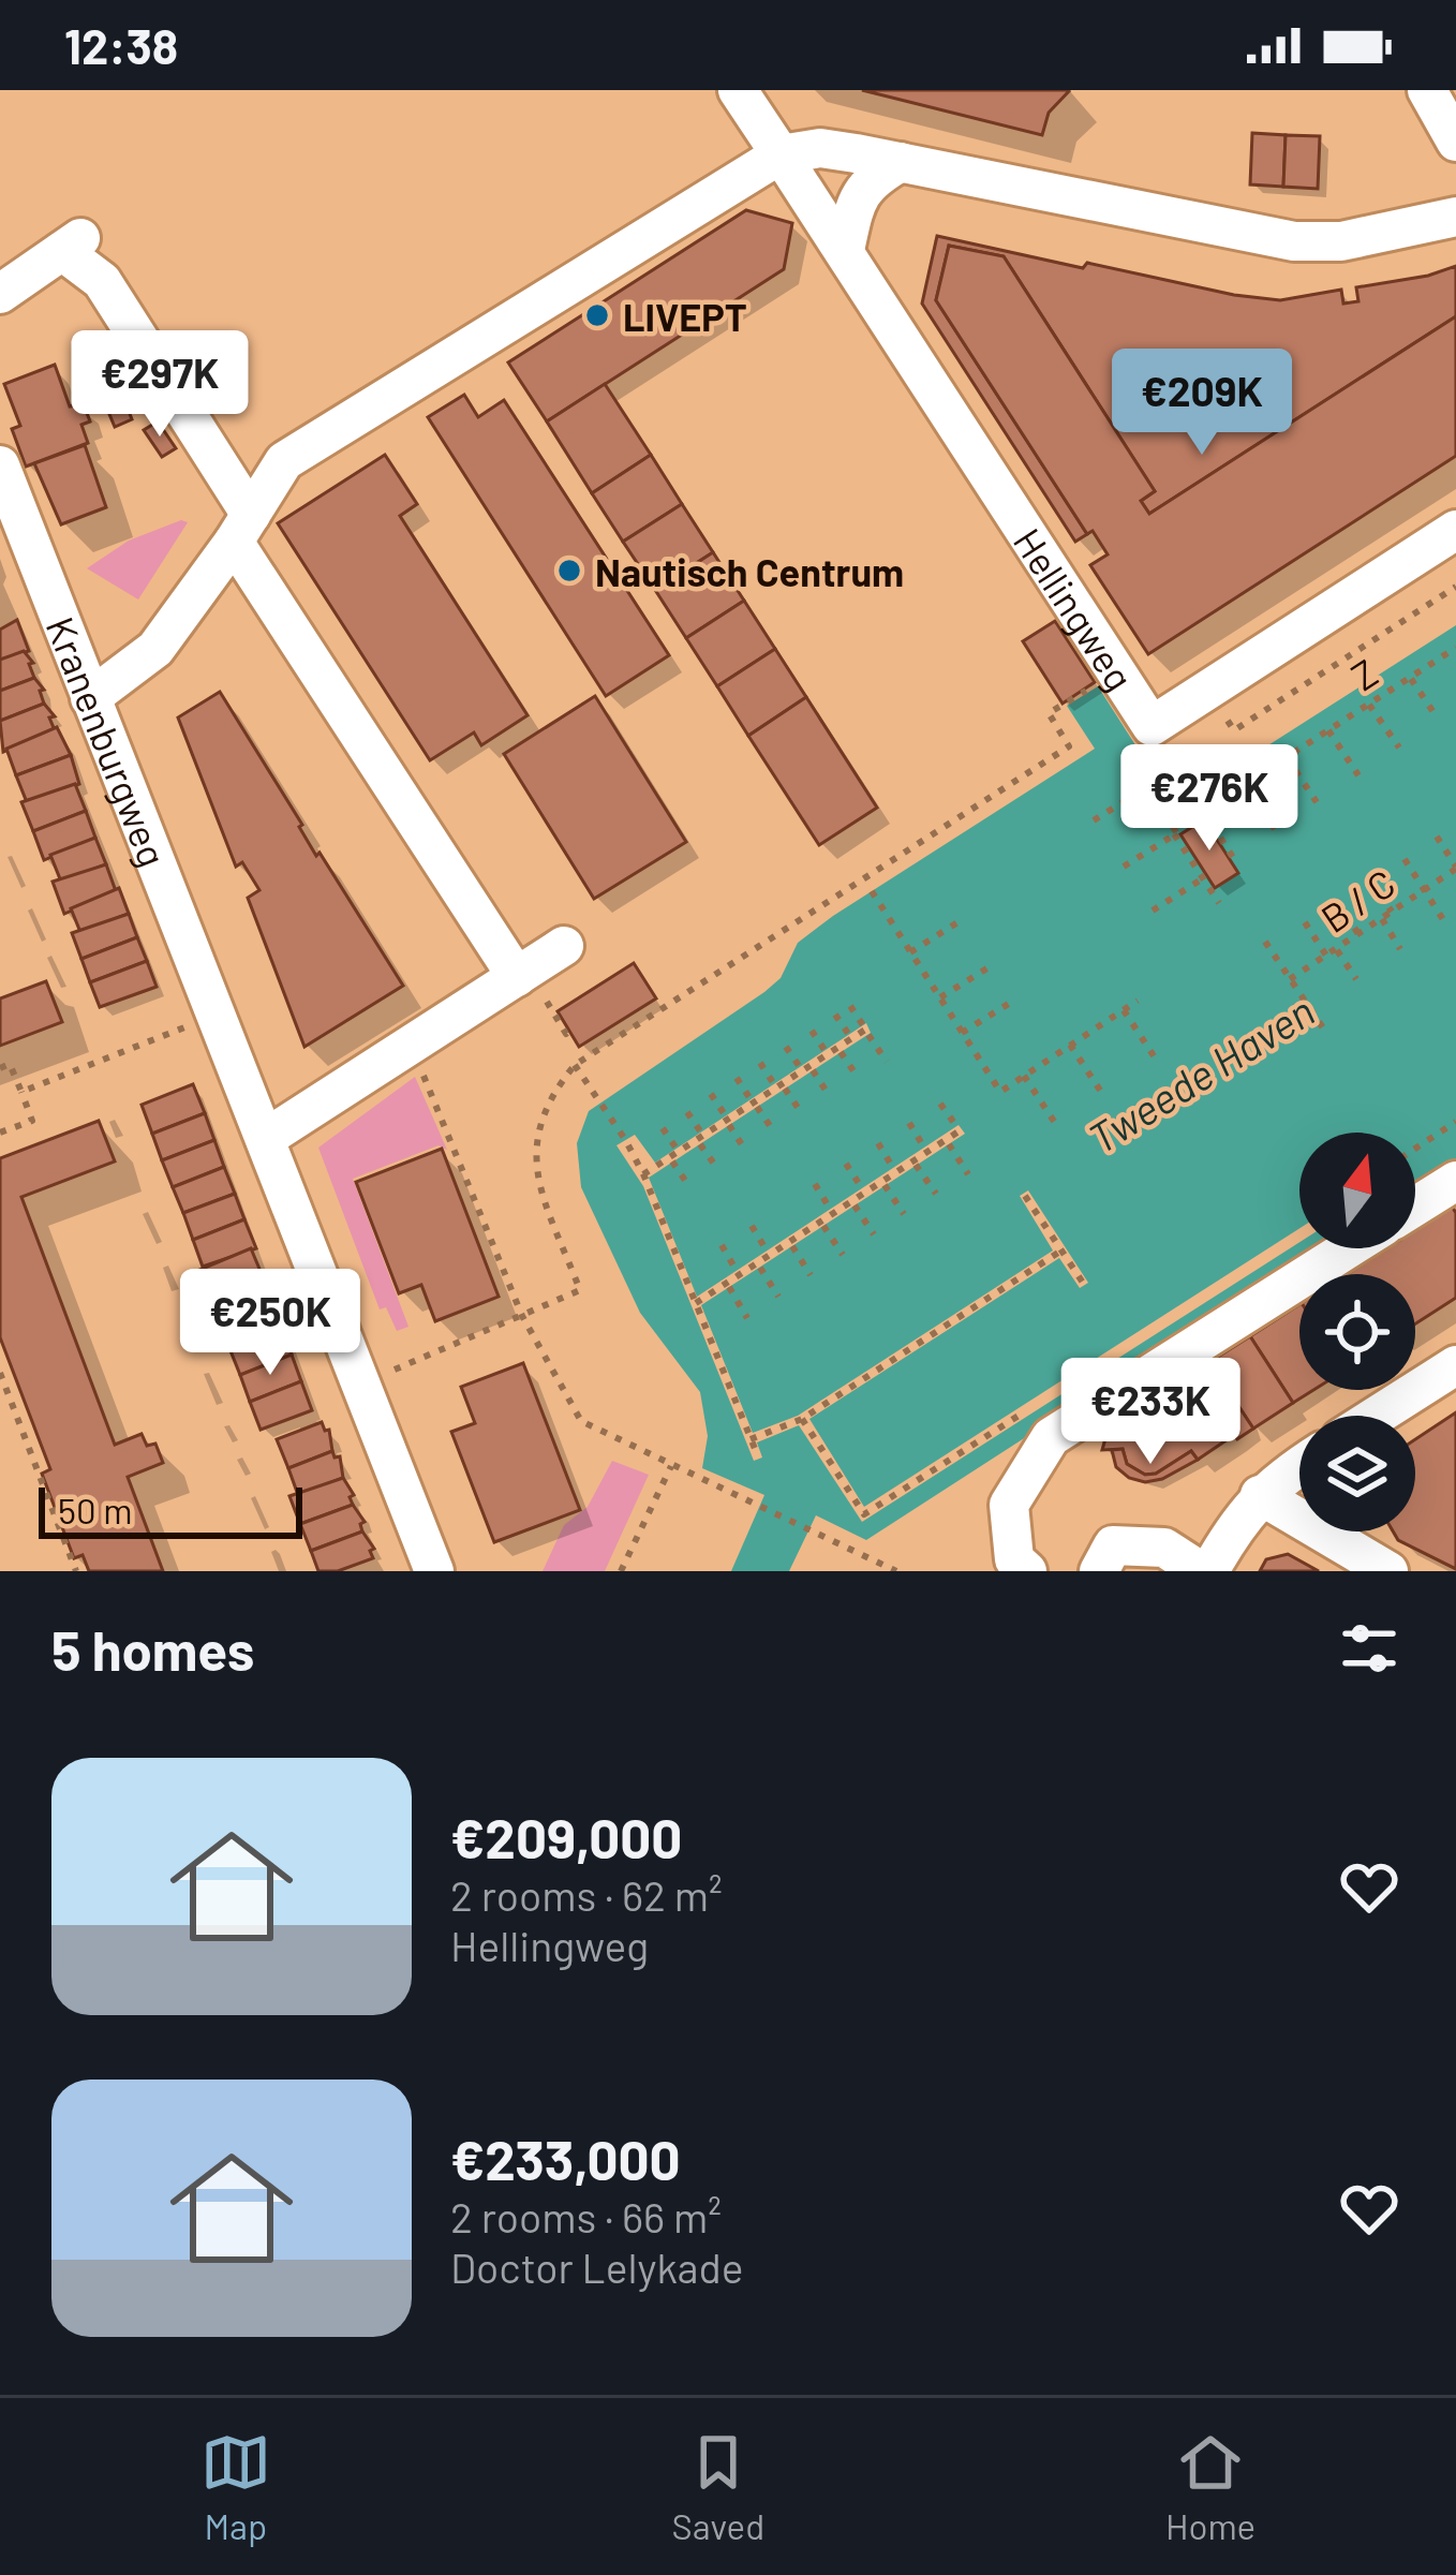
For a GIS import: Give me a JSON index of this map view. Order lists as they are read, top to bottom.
{
  "streets": {
    "street": ["Hellingweg", "Kranenburgweg"],
    "path": ["Z", "B / C"]
  },
  "water": ["Tweede Haven"],
  "places": ["LIVEPT", "Nautisch Centrum"],
  "scale_bar": "50 m",
  "north": "top",
  "page": {
    "status": "12:38",
    "price": [
      "€297K",
      "€209K",
      "€276K",
      "€250K",
      "€233K"
    ],
    "scale": "50 m",
    "heading": "5 homes",
    "list": [
      {
        "name": "€209,000",
        "note": "2 rooms · 62 m² · Hellingweg"
      },
      {
        "name": "€233,000",
        "note": "2 rooms · 66 m² · Doctor Lelykade"
      }
    ],
    "tabs": ["Map", "Saved", "Home"]
  }
}
